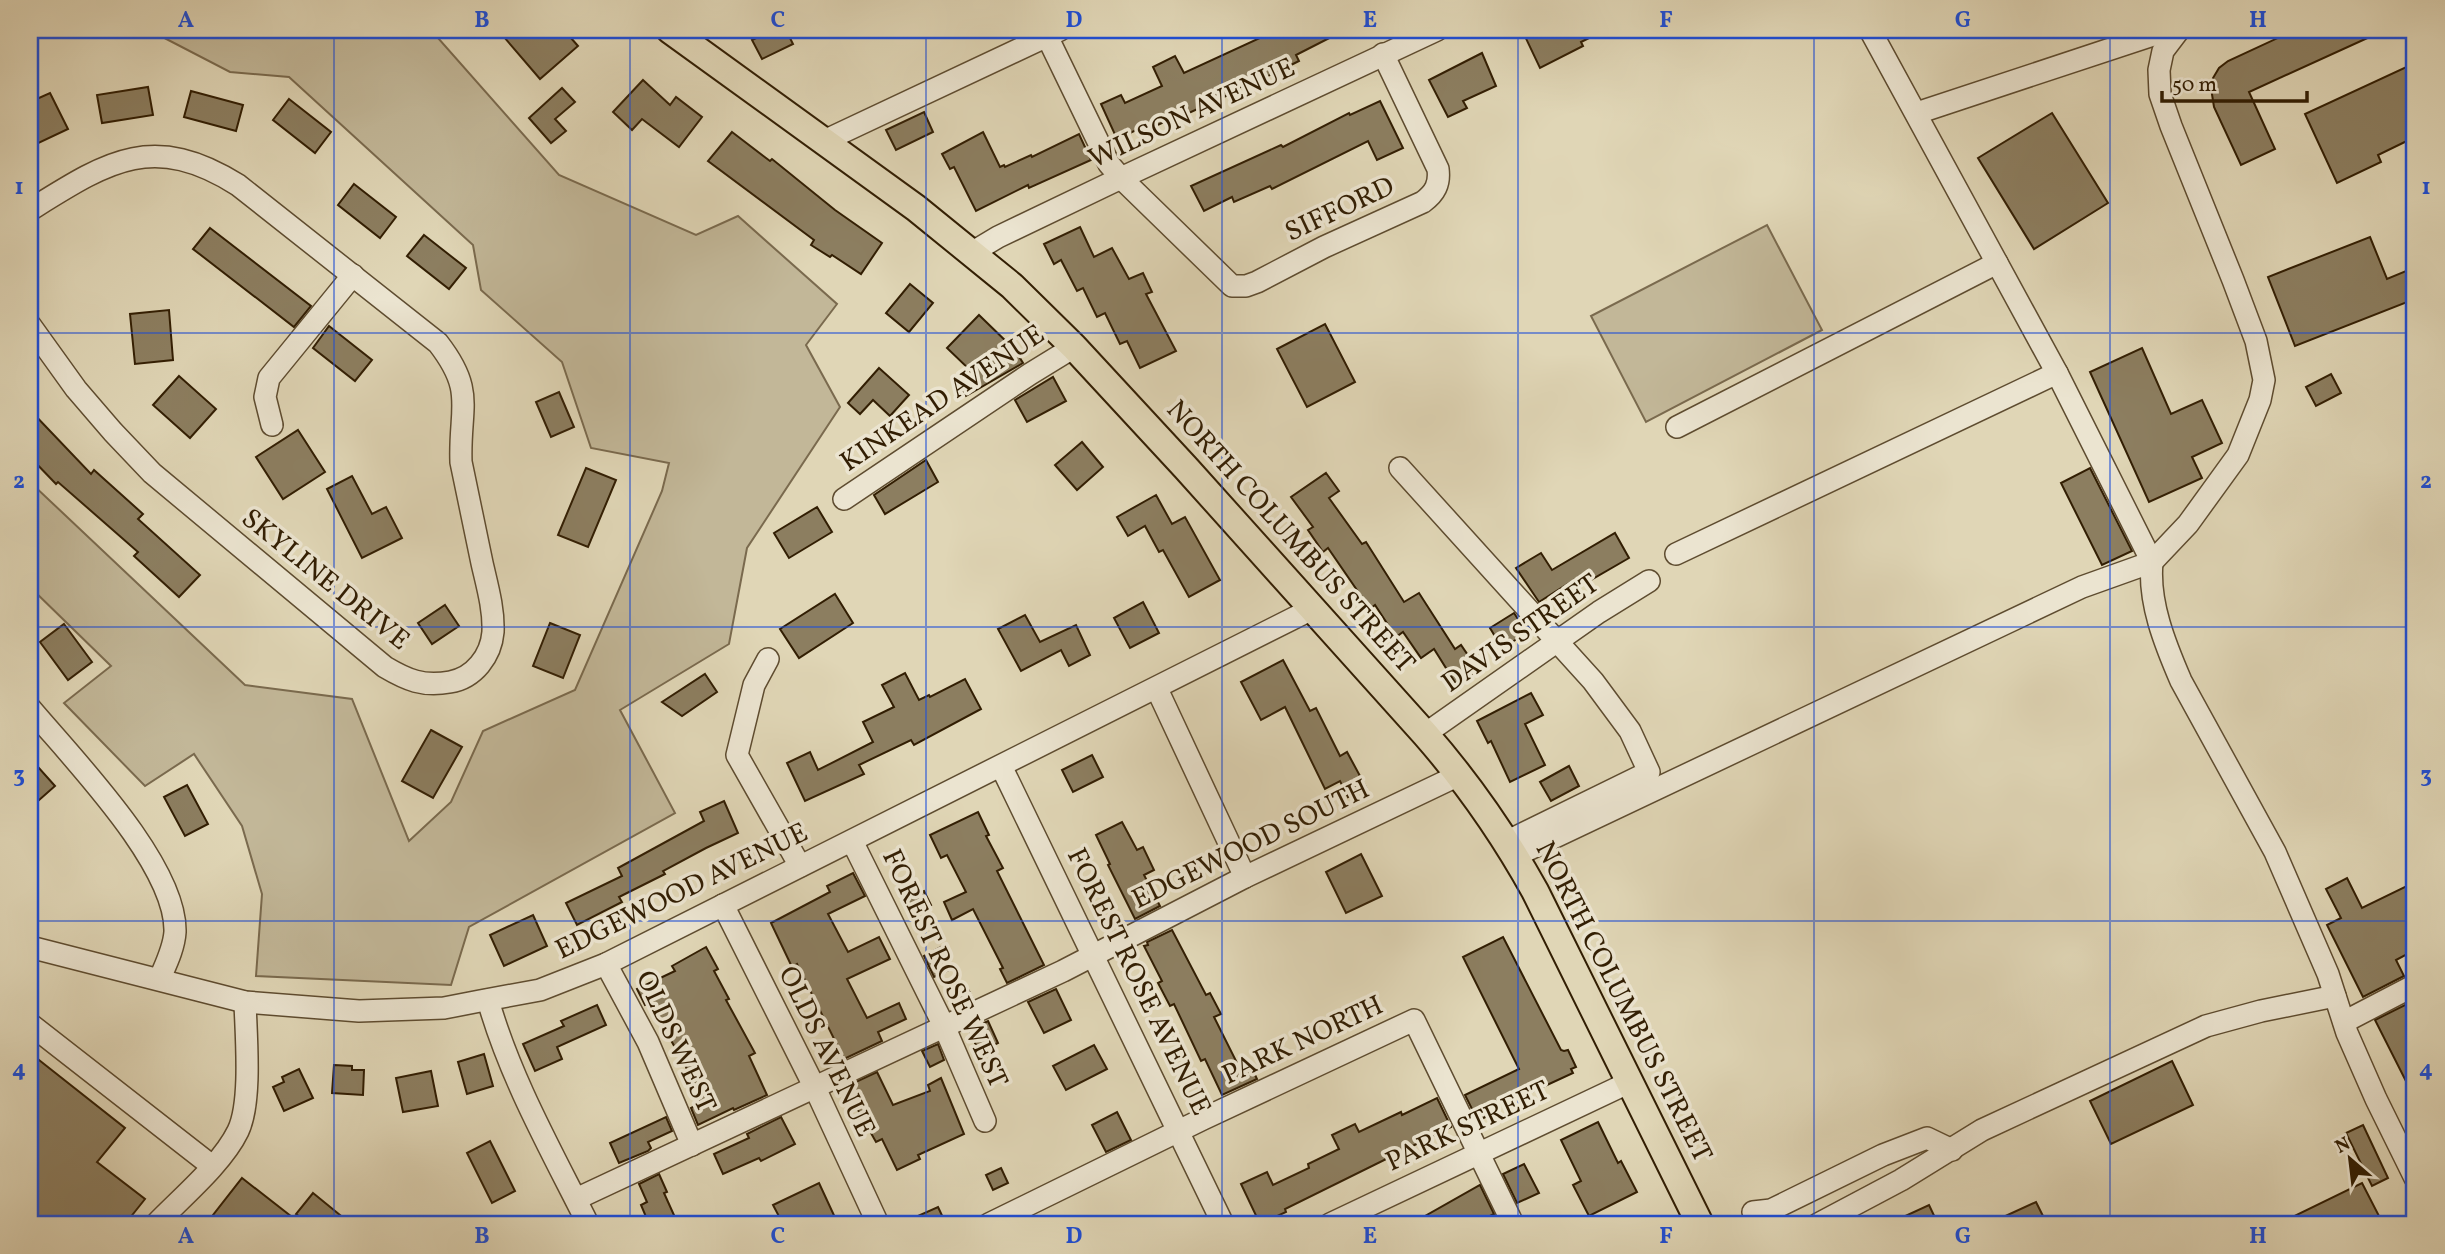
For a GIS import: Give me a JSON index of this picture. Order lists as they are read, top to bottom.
{
  "streets": {
    "main road": ["NORTH COLUMBUS STREET"],
    "street": [
      "WILSON AVENUE",
      "SIFFORD",
      "KINKEAD AVENUE",
      "SKYLINE DRIVE",
      "DAVIS STREET",
      "EDGEWOOD SOUTH",
      "EDGEWOOD AVENUE",
      "FOREST ROSE WEST",
      "FOREST ROSE AVENUE",
      "PARK NORTH",
      "OLDS WEST",
      "OLDS AVENUE",
      "PARK STREET"
    ]
  },
  "crossings": [
    ["WILSON AVENUE", "SIFFORD"],
    ["WILSON AVENUE", "NORTH COLUMBUS STREET"],
    ["KINKEAD AVENUE", "NORTH COLUMBUS STREET"],
    ["NORTH COLUMBUS STREET", "DAVIS STREET"],
    ["NORTH COLUMBUS STREET", "EDGEWOOD SOUTH"],
    ["NORTH COLUMBUS STREET", "EDGEWOOD AVENUE"],
    ["NORTH COLUMBUS STREET", "PARK STREET"],
    ["EDGEWOOD SOUTH", "FOREST ROSE WEST"],
    ["EDGEWOOD SOUTH", "FOREST ROSE AVENUE"],
    ["EDGEWOOD SOUTH", "OLDS WEST"],
    ["EDGEWOOD SOUTH", "OLDS AVENUE"],
    ["EDGEWOOD AVENUE", "FOREST ROSE WEST"],
    ["EDGEWOOD AVENUE", "FOREST ROSE AVENUE"],
    ["EDGEWOOD AVENUE", "OLDS WEST"],
    ["EDGEWOOD AVENUE", "OLDS AVENUE"],
    ["FOREST ROSE AVENUE", "PARK NORTH"],
    ["PARK NORTH", "PARK STREET"]
  ],
  "scale_bar": "50 m",
  "north": "top left",
  "grid": {
    "columns": [
      "A",
      "B",
      "C",
      "D",
      "E",
      "F",
      "G",
      "H"
    ],
    "rows": [
      "1",
      "2",
      "3",
      "4"
    ]
  }
}
